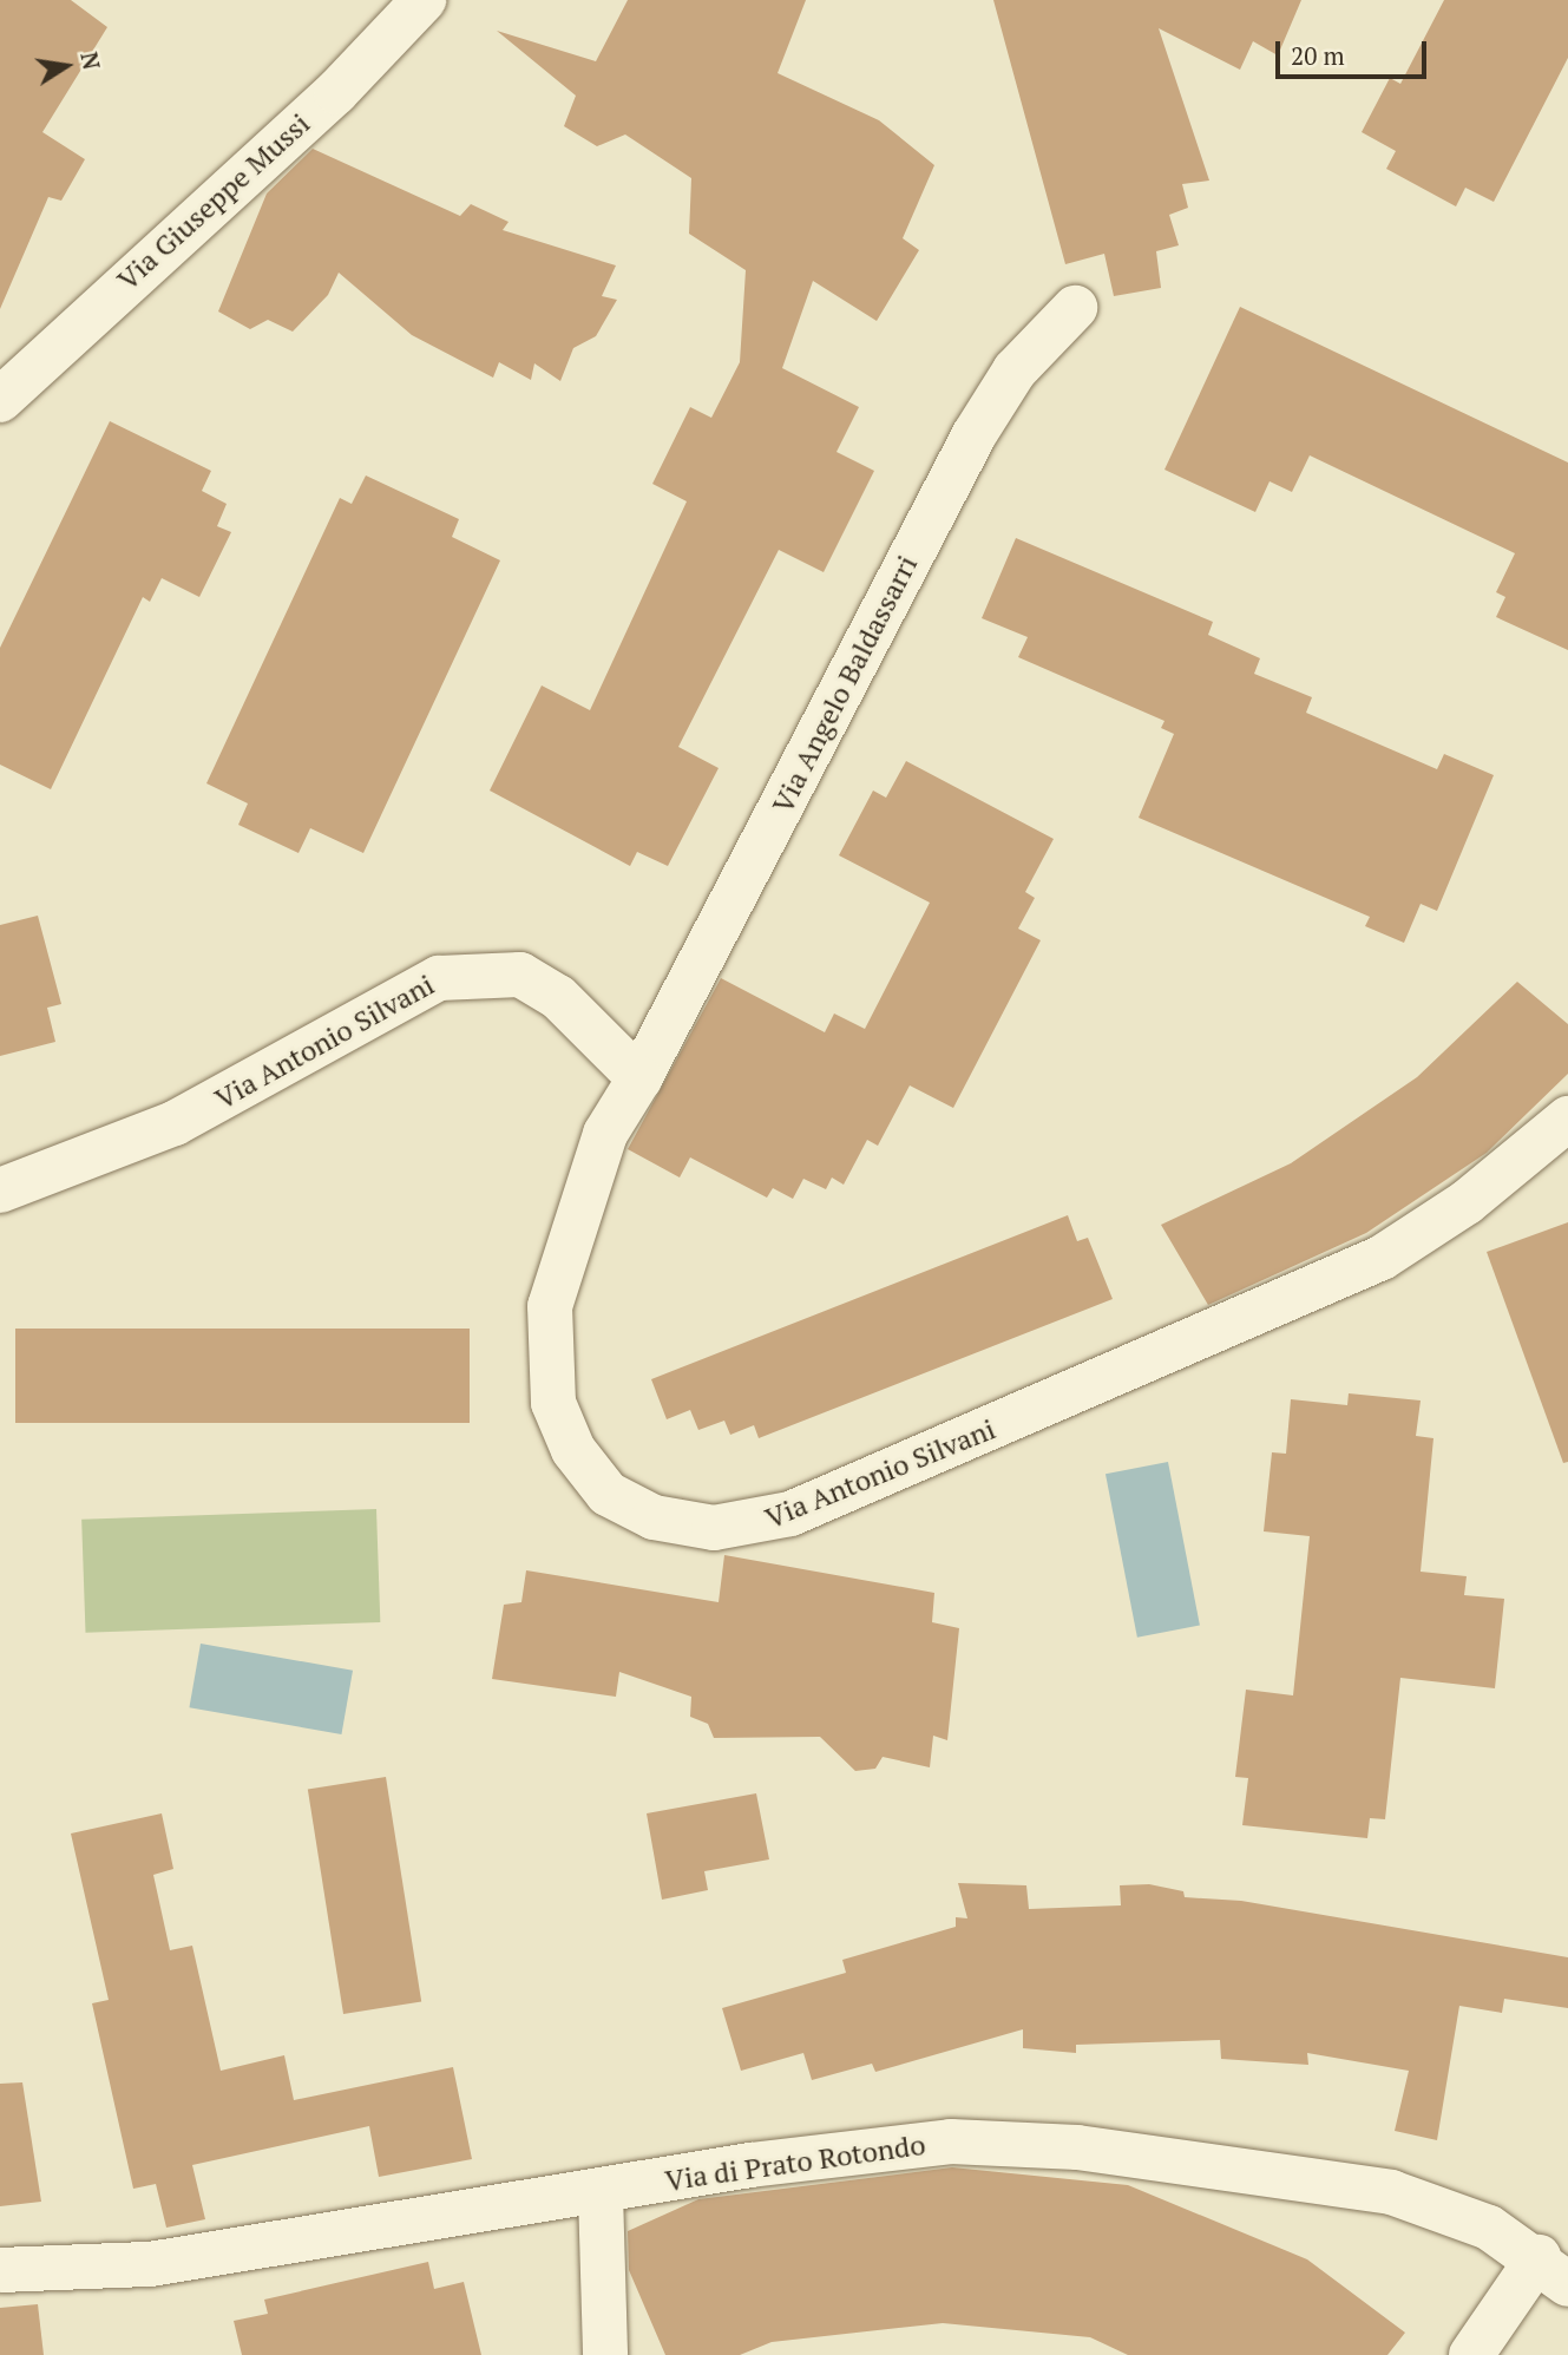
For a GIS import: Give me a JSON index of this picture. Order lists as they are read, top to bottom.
{
  "streets": {
    "street": [
      "Via Giuseppe Mussi",
      "Via Angelo Baldassarri",
      "Via Antonio Silvani",
      "Via di Prato Rotondo"
    ]
  },
  "crossings": [
    ["Via Angelo Baldassarri", "Via Antonio Silvani"]
  ],
  "scale_bar": "20 m",
  "north": "right"
}
